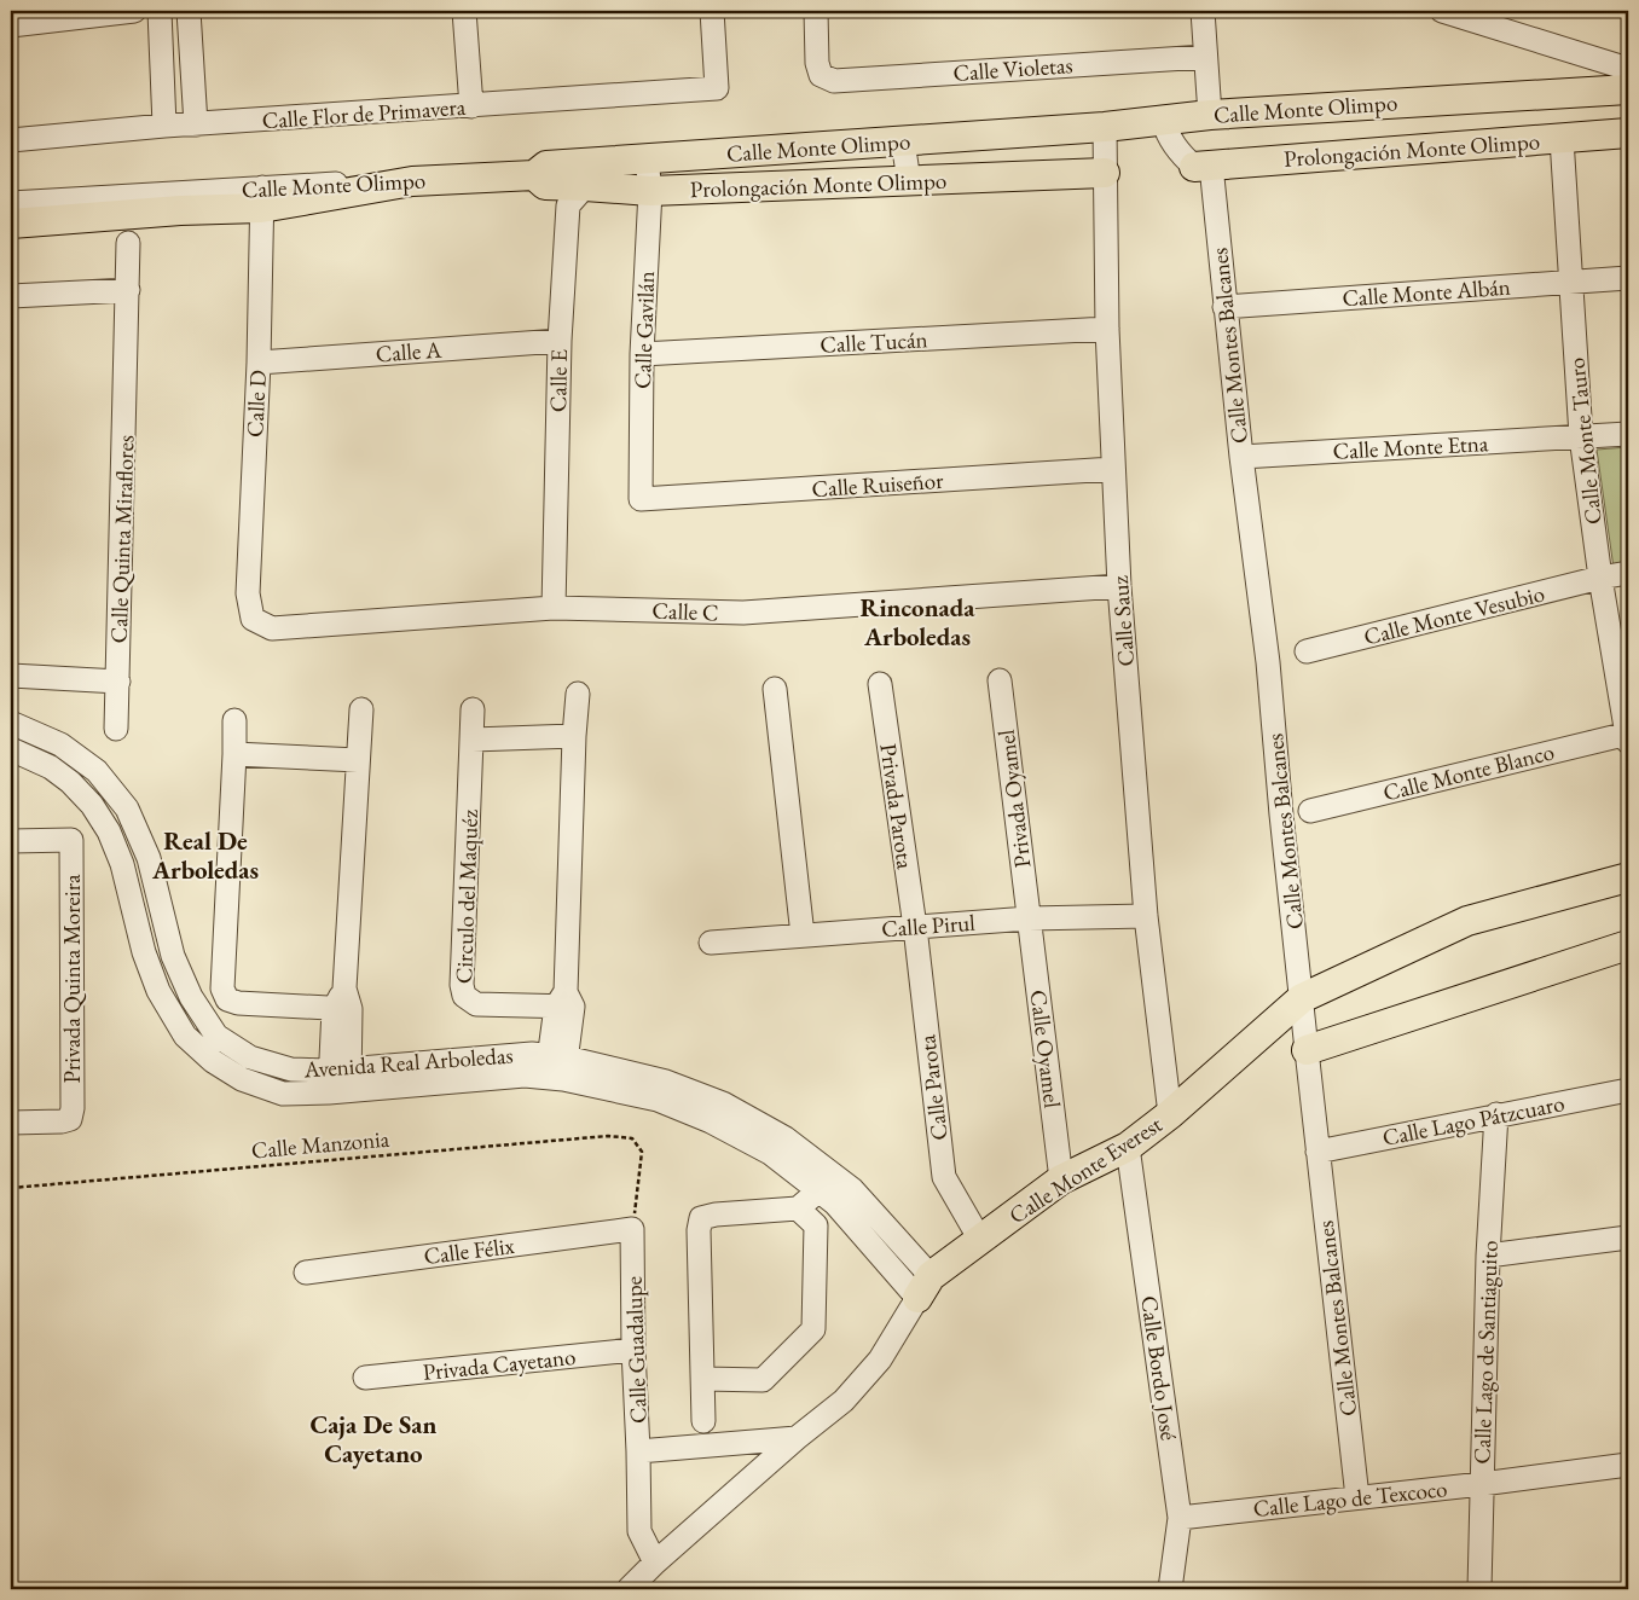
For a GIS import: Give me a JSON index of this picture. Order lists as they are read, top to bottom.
{
  "streets": {
    "main road": ["Calle Monte Olimpo", "Prolongación Monte Olimpo", "Calle Monte Everest"],
    "street": [
      "Calle Violetas",
      "Calle Flor de Primavera",
      "Calle Monte Albán",
      "Calle Gavilán",
      "Calle Tucán",
      "Calle Montes Balcanes",
      "Calle A",
      "Calle E",
      "Calle D",
      "Calle Monte Tauro",
      "Calle Monte Etna",
      "Calle Ruiseñor",
      "Calle Quinta Miraflores",
      "Calle C",
      "Calle Monte Vesubio",
      "Calle Sauz",
      "Calle Monte Blanco",
      "Privada Oyamel",
      "Privada Parota",
      "Circulo del Maquéz",
      "Calle Pirul",
      "Privada Quinta Moreira",
      "Calle Oyamel",
      "Avenida Real Arboledas",
      "Calle Parota",
      "Calle Lago Pátzcuaro",
      "Calle Félix",
      "Calle Guadalupe",
      "Calle Lago de Santiaguito",
      "Privada Cayetano",
      "Calle Bordo José",
      "Calle Lago de Texcoco"
    ],
    "path": ["Calle Manzonia"]
  },
  "crossings": [
    ["Calle Monte Olimpo", "Prolongación Monte Olimpo"],
    ["Calle Monte Olimpo", "Calle Gavilán"],
    ["Calle Monte Olimpo", "Calle E"],
    ["Calle Monte Olimpo", "Calle D"],
    ["Calle Monte Olimpo", "Calle Sauz"],
    ["Prolongación Monte Olimpo", "Calle Gavilán"],
    ["Prolongación Monte Olimpo", "Calle Montes Balcanes"],
    ["Prolongación Monte Olimpo", "Calle E"],
    ["Prolongación Monte Olimpo", "Calle Monte Tauro"],
    ["Prolongación Monte Olimpo", "Calle Sauz"],
    ["Calle Monte Albán", "Calle Montes Balcanes"],
    ["Calle Monte Albán", "Calle Monte Tauro"],
    ["Calle Gavilán", "Calle Tucán"],
    ["Calle Gavilán", "Calle Ruiseñor"],
    ["Calle Tucán", "Calle Sauz"],
    ["Calle Montes Balcanes", "Calle Monte Etna"],
    ["Calle Montes Balcanes", "Calle Lago Pátzcuaro"],
    ["Calle Montes Balcanes", "Calle Monte Everest"],
    ["Calle Montes Balcanes", "Calle Lago de Texcoco"],
    ["Calle A", "Calle E"],
    ["Calle A", "Calle D"],
    ["Calle E", "Calle C"],
    ["Calle D", "Calle C"],
    ["Calle Monte Tauro", "Calle Monte Etna"],
    ["Calle Monte Tauro", "Calle Monte Vesubio"],
    ["Calle Monte Tauro", "Calle Monte Blanco"],
    ["Calle Ruiseñor", "Calle Sauz"],
    ["Calle C", "Calle Sauz"],
    ["Calle Sauz", "Calle Pirul"],
    ["Calle Sauz", "Calle Monte Everest"],
    ["Privada Oyamel", "Calle Pirul"],
    ["Privada Oyamel", "Calle Oyamel"],
    ["Privada Parota", "Calle Pirul"],
    ["Privada Parota", "Calle Parota"],
    ["Calle Pirul", "Calle Oyamel"],
    ["Calle Pirul", "Calle Parota"],
    ["Calle Oyamel", "Calle Monte Everest"],
    ["Avenida Real Arboledas", "Calle Monte Everest"],
    ["Calle Parota", "Calle Monte Everest"],
    ["Calle Lago Pátzcuaro", "Calle Lago de Santiaguito"],
    ["Calle Manzonia", "Calle Félix"],
    ["Calle Manzonia", "Calle Guadalupe"],
    ["Calle Monte Everest", "Calle Guadalupe"],
    ["Calle Monte Everest", "Calle Bordo José"],
    ["Calle Félix", "Calle Guadalupe"],
    ["Calle Guadalupe", "Privada Cayetano"],
    ["Calle Lago de Santiaguito", "Calle Lago de Texcoco"],
    ["Calle Bordo José", "Calle Lago de Texcoco"]
  ],
  "districts": ["Rinconada Arboledas", "Real De Arboledas", "Caja De San Cayetano"]
}
